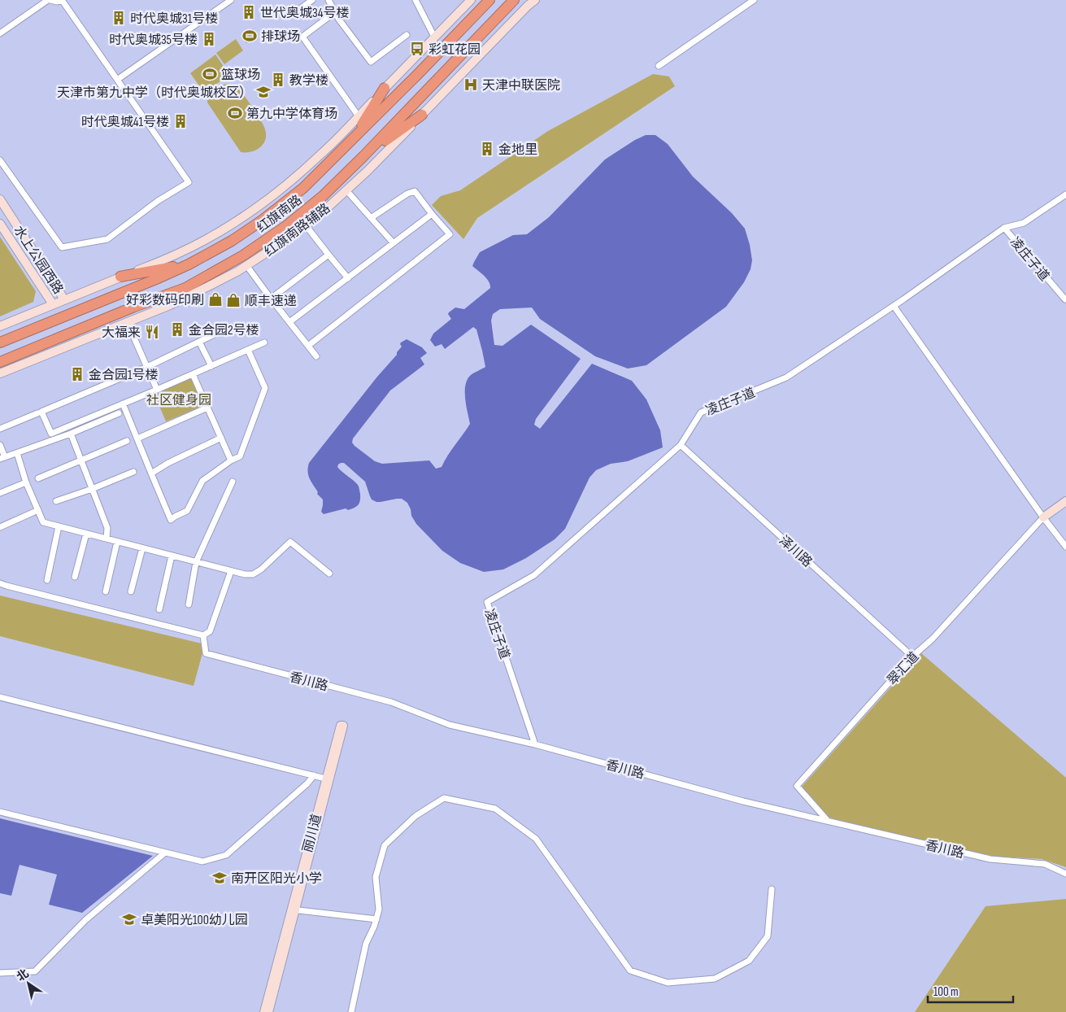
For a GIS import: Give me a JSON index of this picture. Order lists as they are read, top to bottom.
{
  "streets": {
    "highway": ["红旗南路"],
    "main road": ["红旗南路辅路", "水上公园西路", "丽川道"],
    "street": [
      "凌庄子道",
      "泽川路",
      "翠汇道",
      "香川路"
    ]
  },
  "crossings": [
    ["凌庄子道", "泽川路"],
    ["凌庄子道", "香川路"],
    ["泽川路", "翠汇道"],
    ["翠汇道", "香川路"]
  ],
  "parks": ["社区健身园"],
  "places": {
    "building": [
      "世代奥城34号楼",
      "时代奥城31号楼",
      "时代奥城35号楼",
      "教学楼",
      "时代奥城41号楼",
      "金地里",
      "金合园2号楼",
      "金合园1号楼"
    ],
    "sports": ["排球场", "篮球场", "第九中学体育场"],
    "bus stop": ["彩虹花园"],
    "hospital": ["天津中联医院"],
    "school or university": ["天津市第九中学（时代奥城校区）", "南开区阳光小学", "卓美阳光100幼儿园"],
    "shop": ["好彩数码印刷", "顺丰速递"],
    "restaurant": ["大福来"]
  },
  "scale_bar": "100 m",
  "north": "top left"
}
